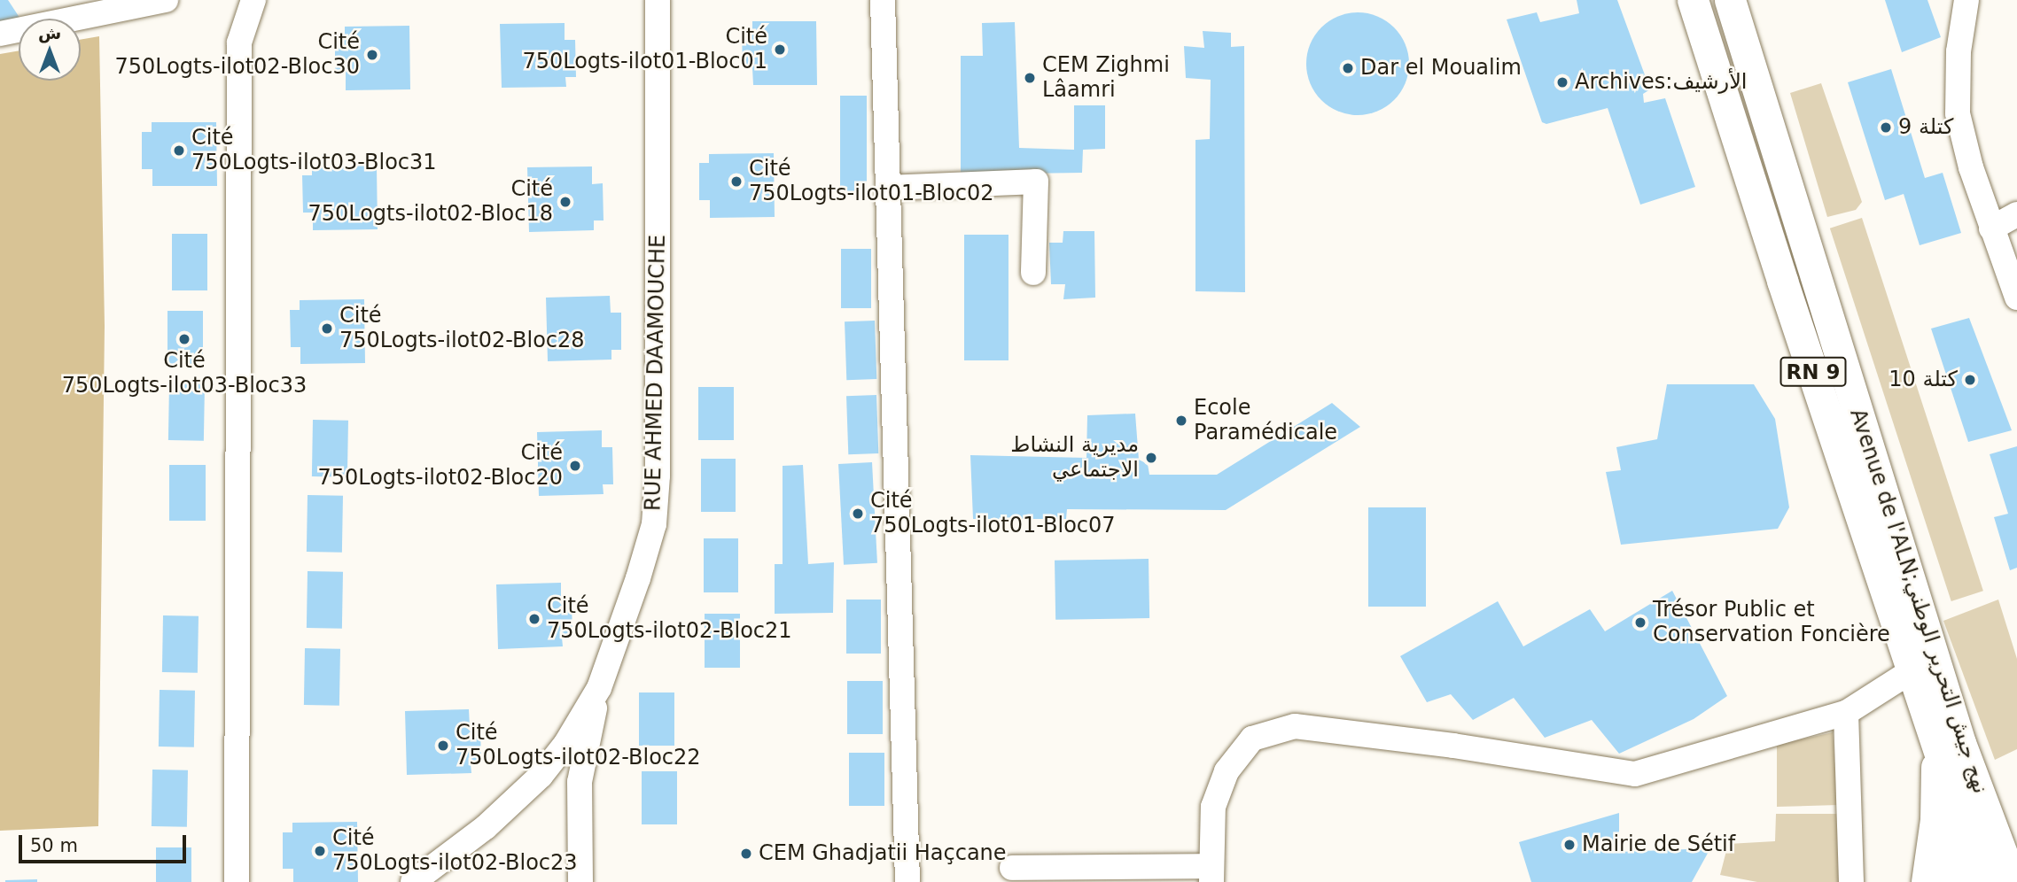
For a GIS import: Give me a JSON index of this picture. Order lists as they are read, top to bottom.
{
  "streets": {
    "main road": ["RN 9", "Avenue de l'ALN;نهج جيش التحرير الوطني"],
    "street": ["RUE AHMED DAAMOUCHE"]
  },
  "places": [
    "Cité 750Logts-ilot01-Bloc01",
    "Cité 750Logts-ilot02-Bloc30",
    "Dar el Moualim",
    "CEM Zighmi Lâamri",
    "Archives:الأرشيف",
    "كتلة 9",
    "Cité 750Logts-ilot03-Bloc31",
    "Cité 750Logts-ilot01-Bloc02",
    "Cité 750Logts-ilot02-Bloc18",
    "Cité 750Logts-ilot02-Bloc28",
    "Cité 750Logts-ilot03-Bloc33",
    "كتلة 10",
    "Ecole Paramédicale",
    "مديرية النشاط الاجتماعي",
    "Cité 750Logts-ilot02-Bloc20",
    "Cité 750Logts-ilot01-Bloc07",
    "Cité 750Logts-ilot02-Bloc21",
    "Trésor Public et Conservation Foncière",
    "Cité 750Logts-ilot02-Bloc22",
    "Mairie de Sétif",
    "Cité 750Logts-ilot02-Bloc23",
    "CEM Ghadjatii Haçcane"
  ],
  "scale_bar": "50 m",
  "north": "top"
}
